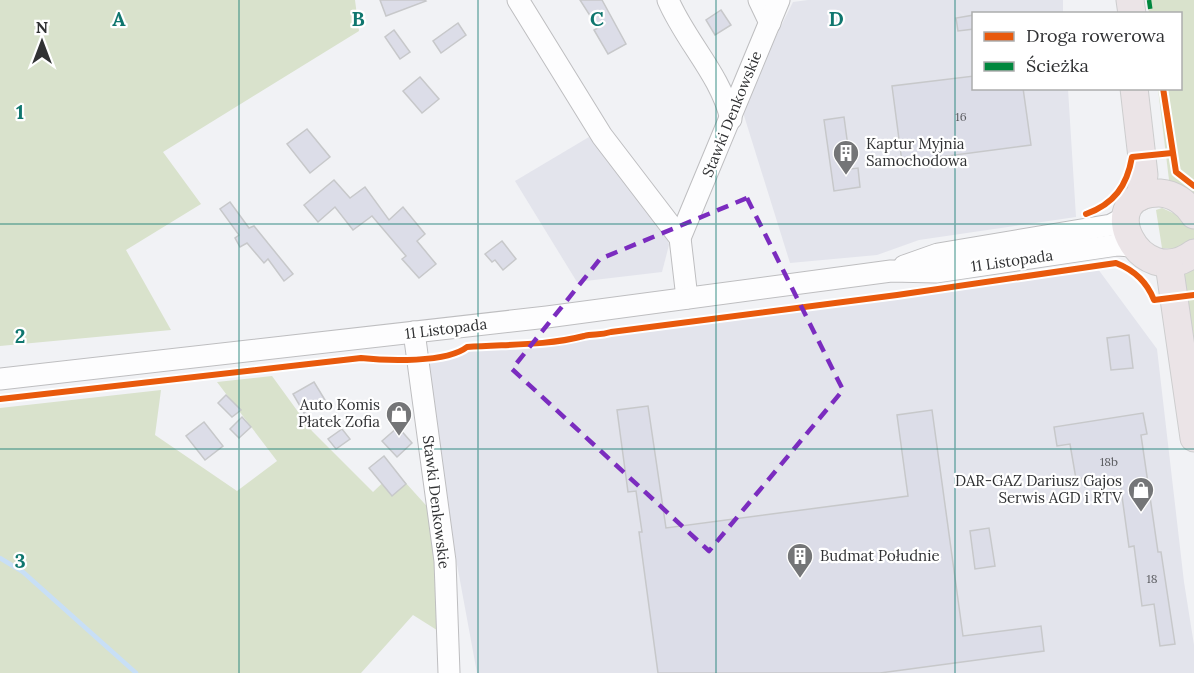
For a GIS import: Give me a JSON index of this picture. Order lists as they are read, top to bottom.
{
  "streets": {
    "street": ["Stawki Denkowskie", "11 Listopada"]
  },
  "crossings": [
    ["Stawki Denkowskie", "11 Listopada"]
  ],
  "places": {
    "building": ["Kaptur Myjnia Samochodowa", "Budmat Południe"],
    "shop": ["Auto Komis Płatek Zofia", "DAR-GAZ Dariusz Gajos Serwis AGD i RTV"]
  },
  "house_numbers": ["16", "18b", "18"],
  "legend": ["Droga rowerowa", "Ścieżka"],
  "north": "top",
  "grid": {
    "columns": [
      "A",
      "B",
      "C",
      "D"
    ],
    "rows": ["1", "2", "3"]
  }
}
